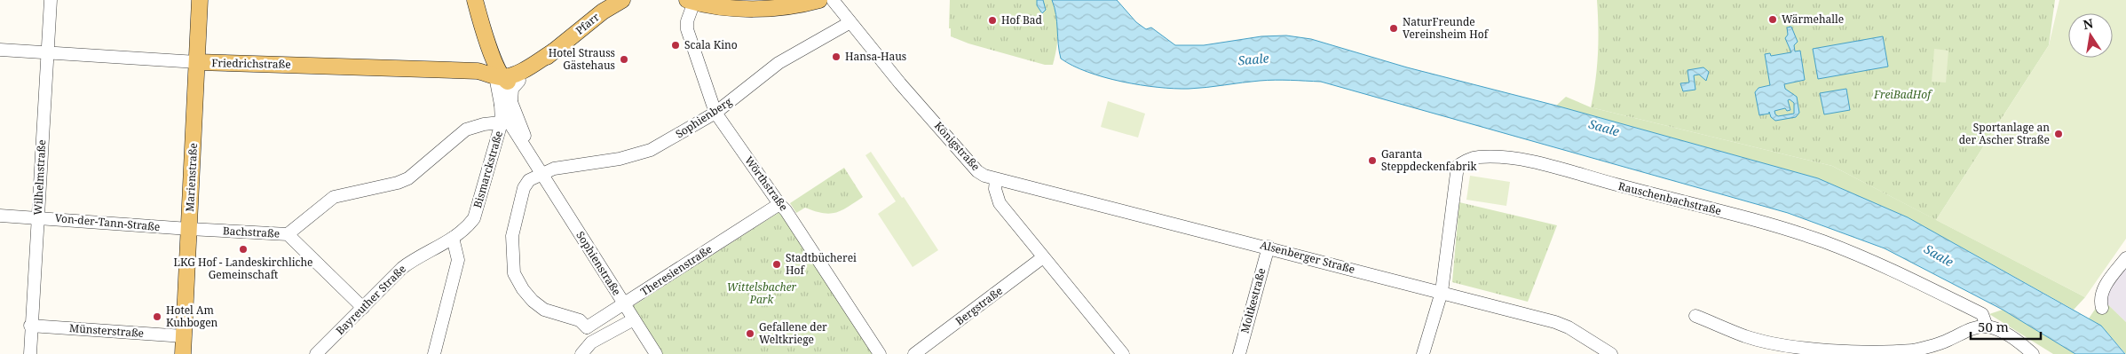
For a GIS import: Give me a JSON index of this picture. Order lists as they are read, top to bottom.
{
  "streets": {
    "main road": [
      "Pfarr",
      "Friedrichstraße",
      "Marienstraße",
      "Sophienstraße"
    ],
    "street": [
      "Sophienberg",
      "Königstraße",
      "Bismarckstraße",
      "Wilhelmstraße",
      "Wörthstraße",
      "Rauschenbachstraße",
      "Von-der-Tann-Straße",
      "Bachstraße",
      "Alsenberger Straße",
      "Theresienstraße",
      "Bayreuther Straße",
      "Moltkestraße",
      "Bergstraße",
      "Münsterstraße"
    ]
  },
  "crossings": [
    ["Pfarr", "Friedrichstraße"],
    ["Pfarr", "Sophienstraße"],
    ["Friedrichstraße", "Wilhelmstraße"],
    ["Friedrichstraße", "Marienstraße"],
    ["Friedrichstraße", "Sophienstraße"],
    ["Sophienberg", "Königstraße"],
    ["Sophienberg", "Wörthstraße"],
    ["Sophienberg", "Sophienstraße"],
    ["Königstraße", "Alsenberger Straße"],
    ["Bismarckstraße", "Sophienstraße"],
    ["Bismarckstraße", "Bayreuther Straße"],
    ["Wilhelmstraße", "Von-der-Tann-Straße"],
    ["Wilhelmstraße", "Münsterstraße"],
    ["Marienstraße", "Von-der-Tann-Straße"],
    ["Marienstraße", "Bachstraße"],
    ["Marienstraße", "Münsterstraße"],
    ["Wörthstraße", "Theresienstraße"],
    ["Rauschenbachstraße", "Alsenberger Straße"],
    ["Von-der-Tann-Straße", "Bachstraße"],
    ["Bachstraße", "Bayreuther Straße"],
    ["Alsenberger Straße", "Moltkestraße"],
    ["Sophienstraße", "Theresienstraße"]
  ],
  "water": ["Saale"],
  "parks": ["FreiBadHof", "Wittelsbacher Park"],
  "places": [
    "Wärmehalle",
    "Hof Bad",
    "NaturFreunde Vereinsheim Hof",
    "Scala Kino",
    "Hansa-Haus",
    "Hotel Strauss Gästehaus",
    "Sportanlage an der Ascher Straße",
    "Garanta Steppdeckenfabrik",
    "LKG Hof - Landeskirchliche Gemeinschaft",
    "Stadtbücherei Hof",
    "Hotel Am Kuhbogen",
    "Gefallene der Weltkriege"
  ],
  "scale_bar": "50 m",
  "north": "top"
}
